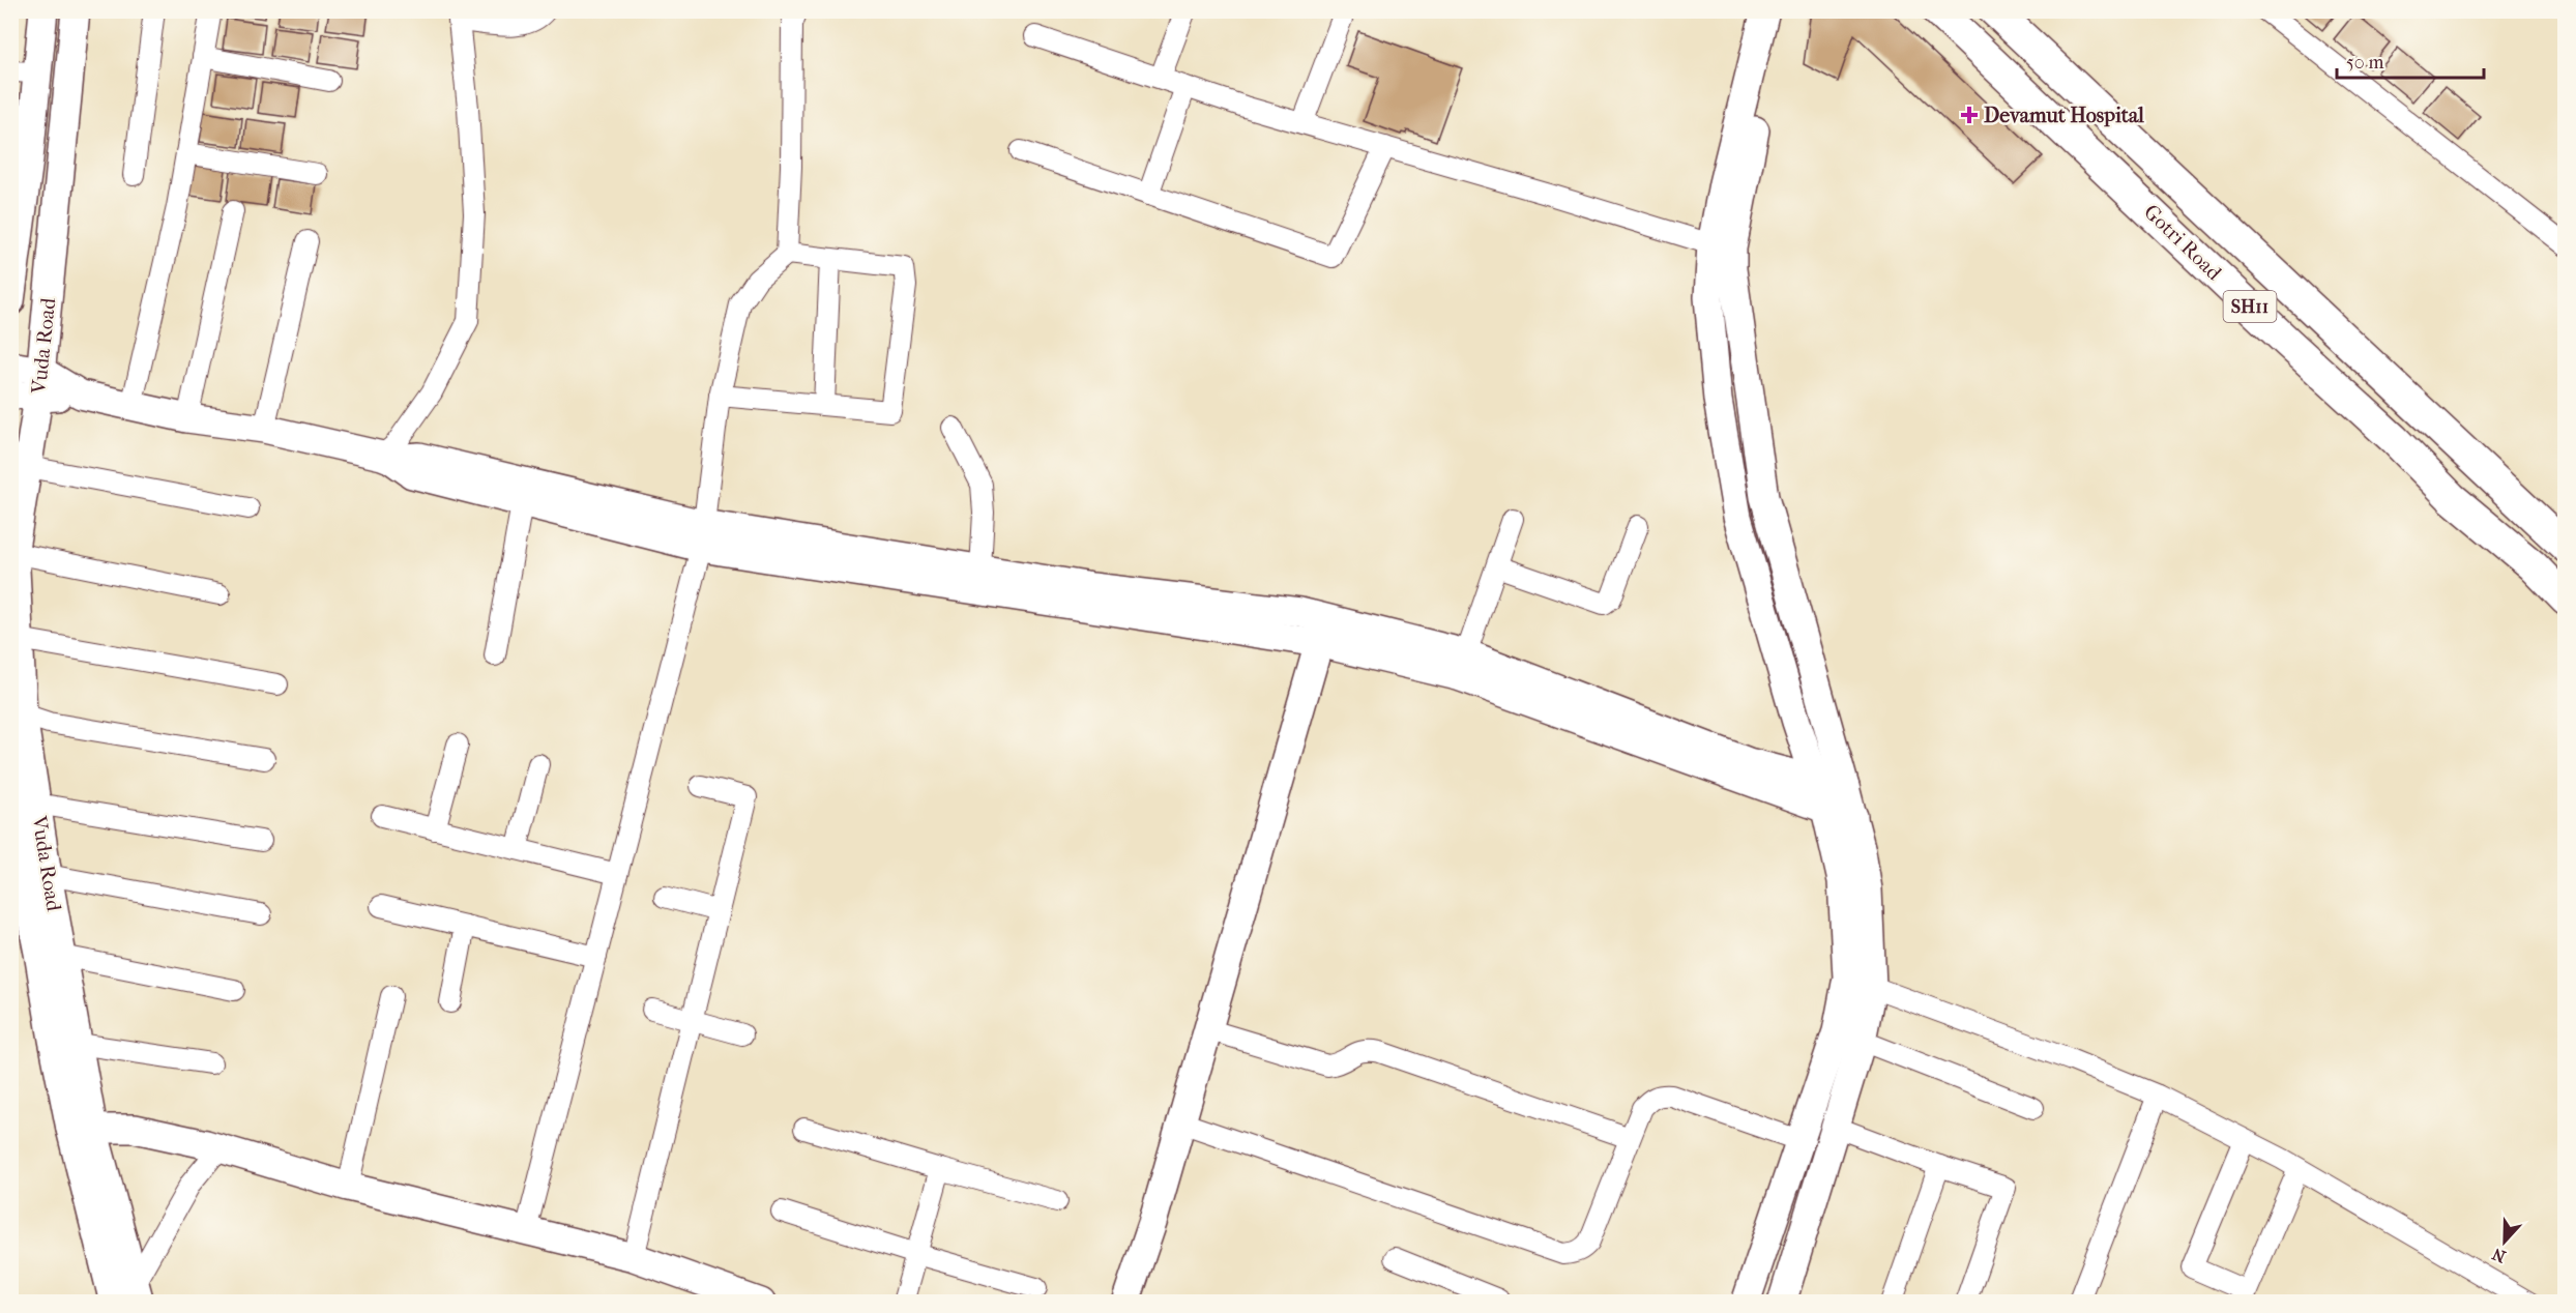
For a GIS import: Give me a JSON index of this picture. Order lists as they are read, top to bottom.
{
  "streets": {
    "main road": ["Gotri Road", "SH11"],
    "street": ["Vuda Road"]
  },
  "places": {
    "health": ["Devamut Hospital"]
  },
  "scale_bar": "50 m",
  "north": "bottom"
}
